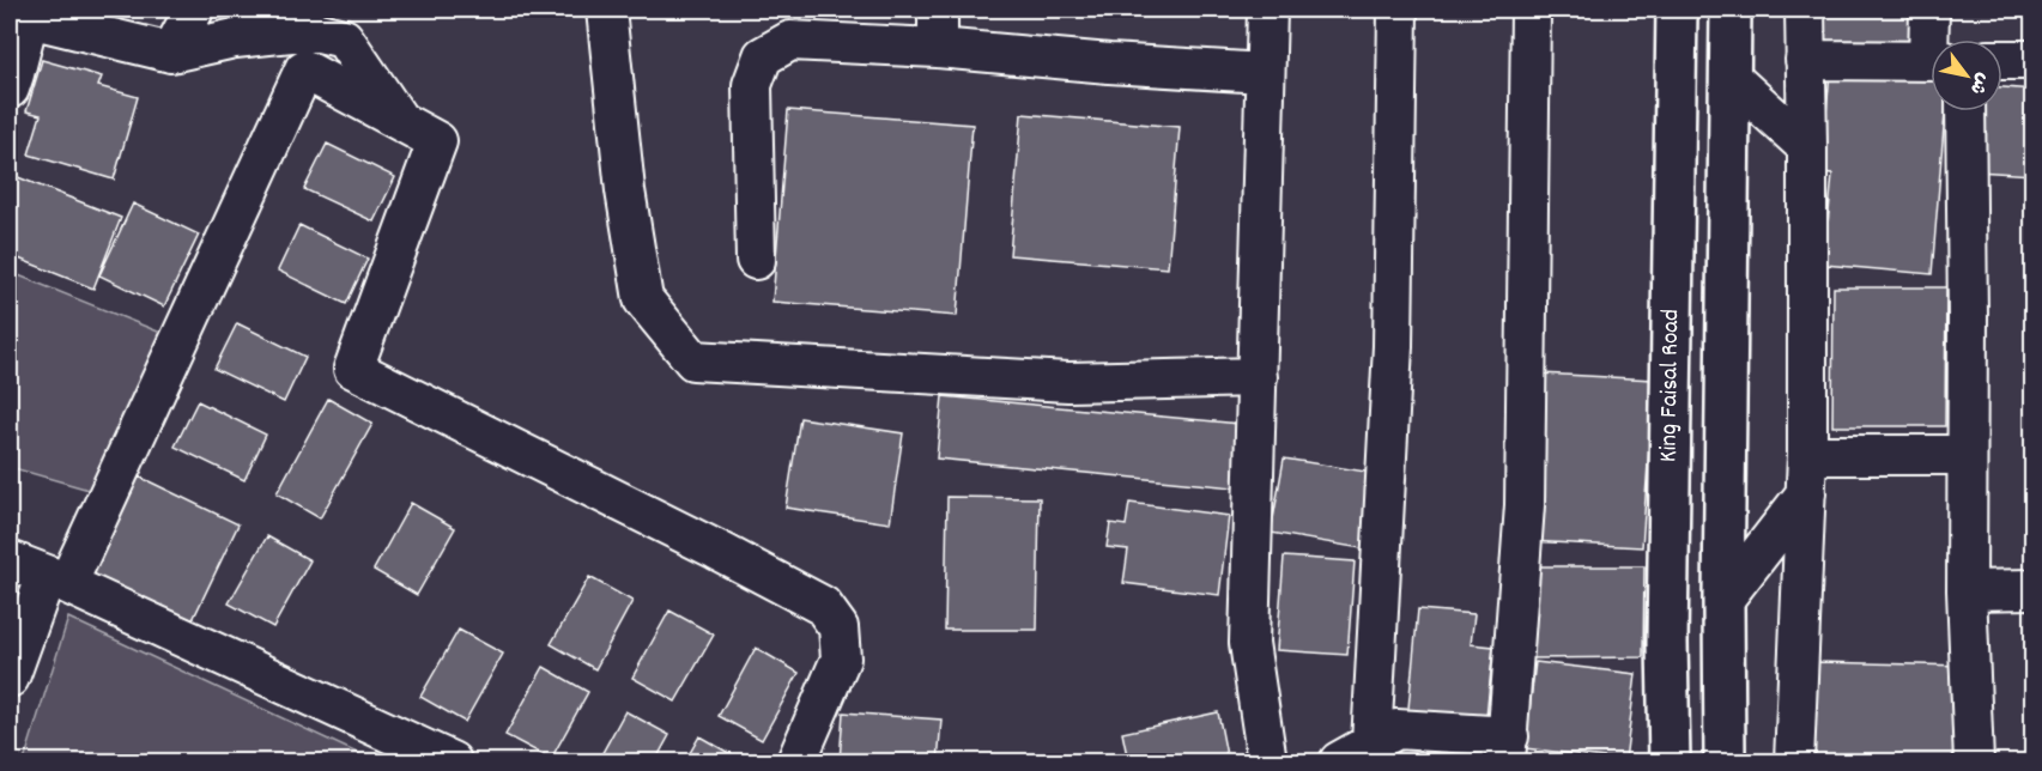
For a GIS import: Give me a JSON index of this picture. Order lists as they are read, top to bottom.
{
  "streets": {
    "main road": ["King Faisal Road"]
  },
  "north": "bottom right"
}
